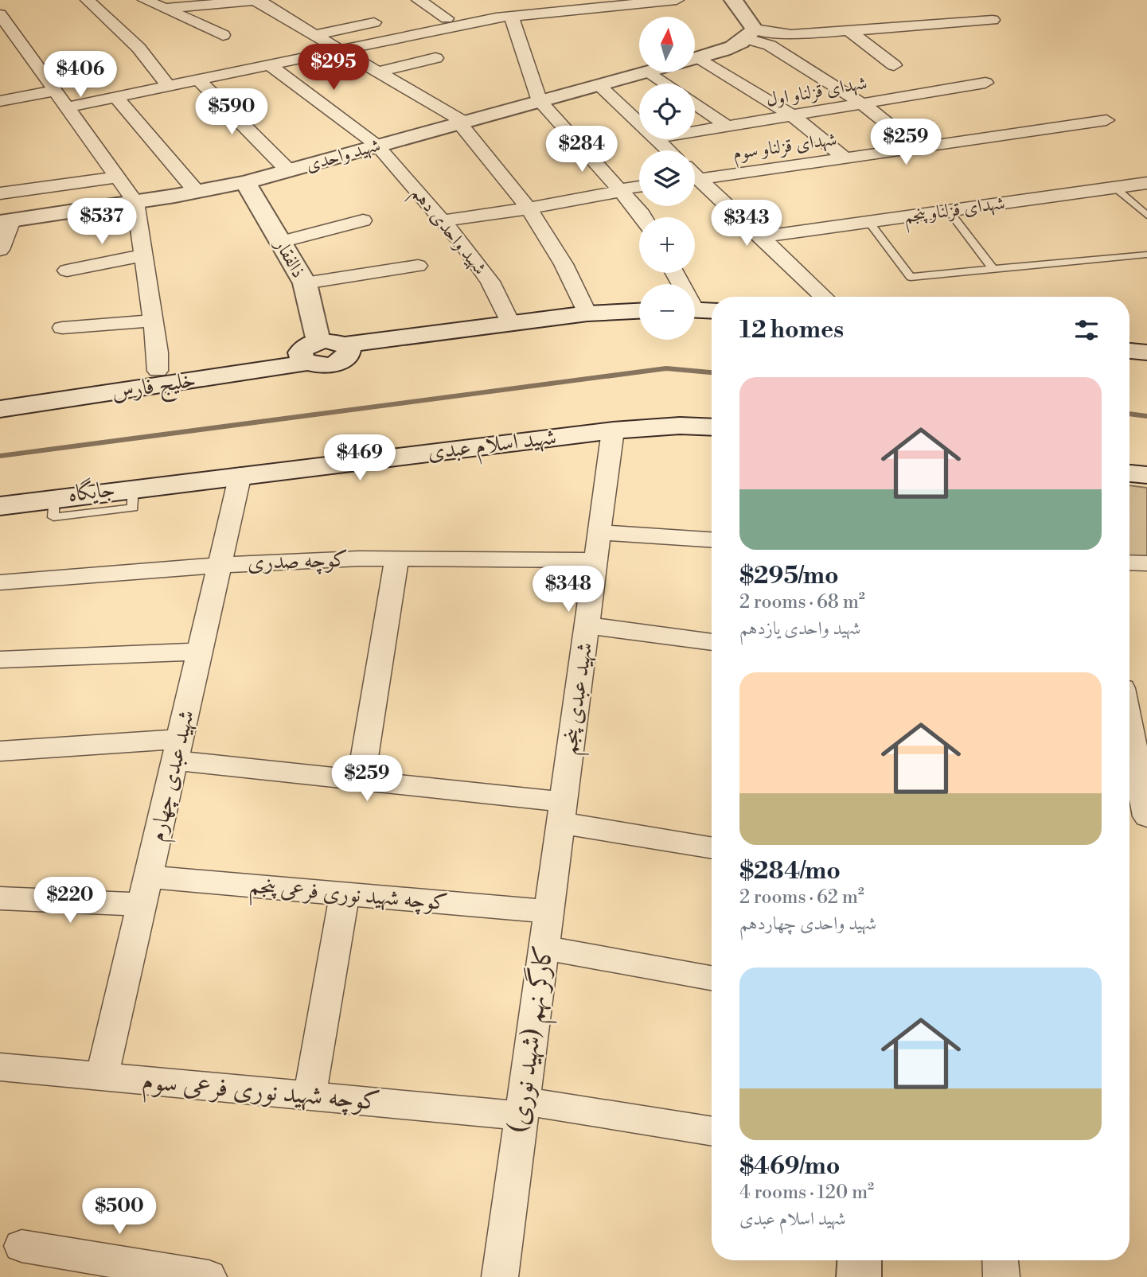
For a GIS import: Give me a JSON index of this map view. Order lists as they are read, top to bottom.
{
  "streets": {
    "main road": [
      "شهید واحدی",
      "ذالفقار",
      "خلیج فارس",
      "شهید اسلام عبدی"
    ],
    "street": [
      "شهدای قزلناو اول",
      "شهدای قزلناو سوم",
      "شهدای قزلناو پنجم",
      "شهید واحدی دهم",
      "کوچه صدری",
      "شهید عبدی پنجم",
      "شهید عبدی چهارم",
      "کوچه شهید نوری فرعی پنجم",
      "کارگر نهم (شهید نوری)",
      "کوچه شهید نوری فرعی سوم"
    ]
  },
  "crossings": [
    ["شهید واحدی", "شهید واحدی دهم"],
    ["شهید واحدی", "ذالفقار"],
    ["ذالفقار", "خلیج فارس"],
    ["شهید اسلام عبدی", "شهید عبدی پنجم"],
    ["شهید اسلام عبدی", "شهید عبدی چهارم"],
    ["کوچه صدری", "شهید عبدی پنجم"],
    ["کوچه صدری", "شهید عبدی چهارم"],
    ["شهید عبدی پنجم", "کارگر نهم (شهید نوری)"],
    ["شهید عبدی چهارم", "کوچه شهید نوری فرعی پنجم"],
    ["شهید عبدی چهارم", "کوچه شهید نوری فرعی سوم"],
    ["کوچه شهید نوری فرعی پنجم", "کارگر نهم (شهید نوری)"],
    ["کارگر نهم (شهید نوری)", "کوچه شهید نوری فرعی سوم"]
  ],
  "north": "top",
  "page": {
    "map_buttons": ["+", "−"],
    "price": [
      "$295",
      "$406",
      "$590",
      "$259",
      "$284",
      "$537",
      "$343",
      "$469",
      "$348",
      "$259",
      "$220",
      "$500"
    ],
    "heading": "12 homes",
    "list": [
      {
        "name": "$295/mo",
        "note": "2 rooms · 68 m² · شهید واحدی یازدهم"
      },
      {
        "name": "$284/mo",
        "note": "2 rooms · 62 m² · شهید واحدی چهاردهم"
      },
      {
        "name": "$469/mo",
        "note": "4 rooms · 120 m² · شهید اسلام عبدی"
      }
    ]
  }
}
